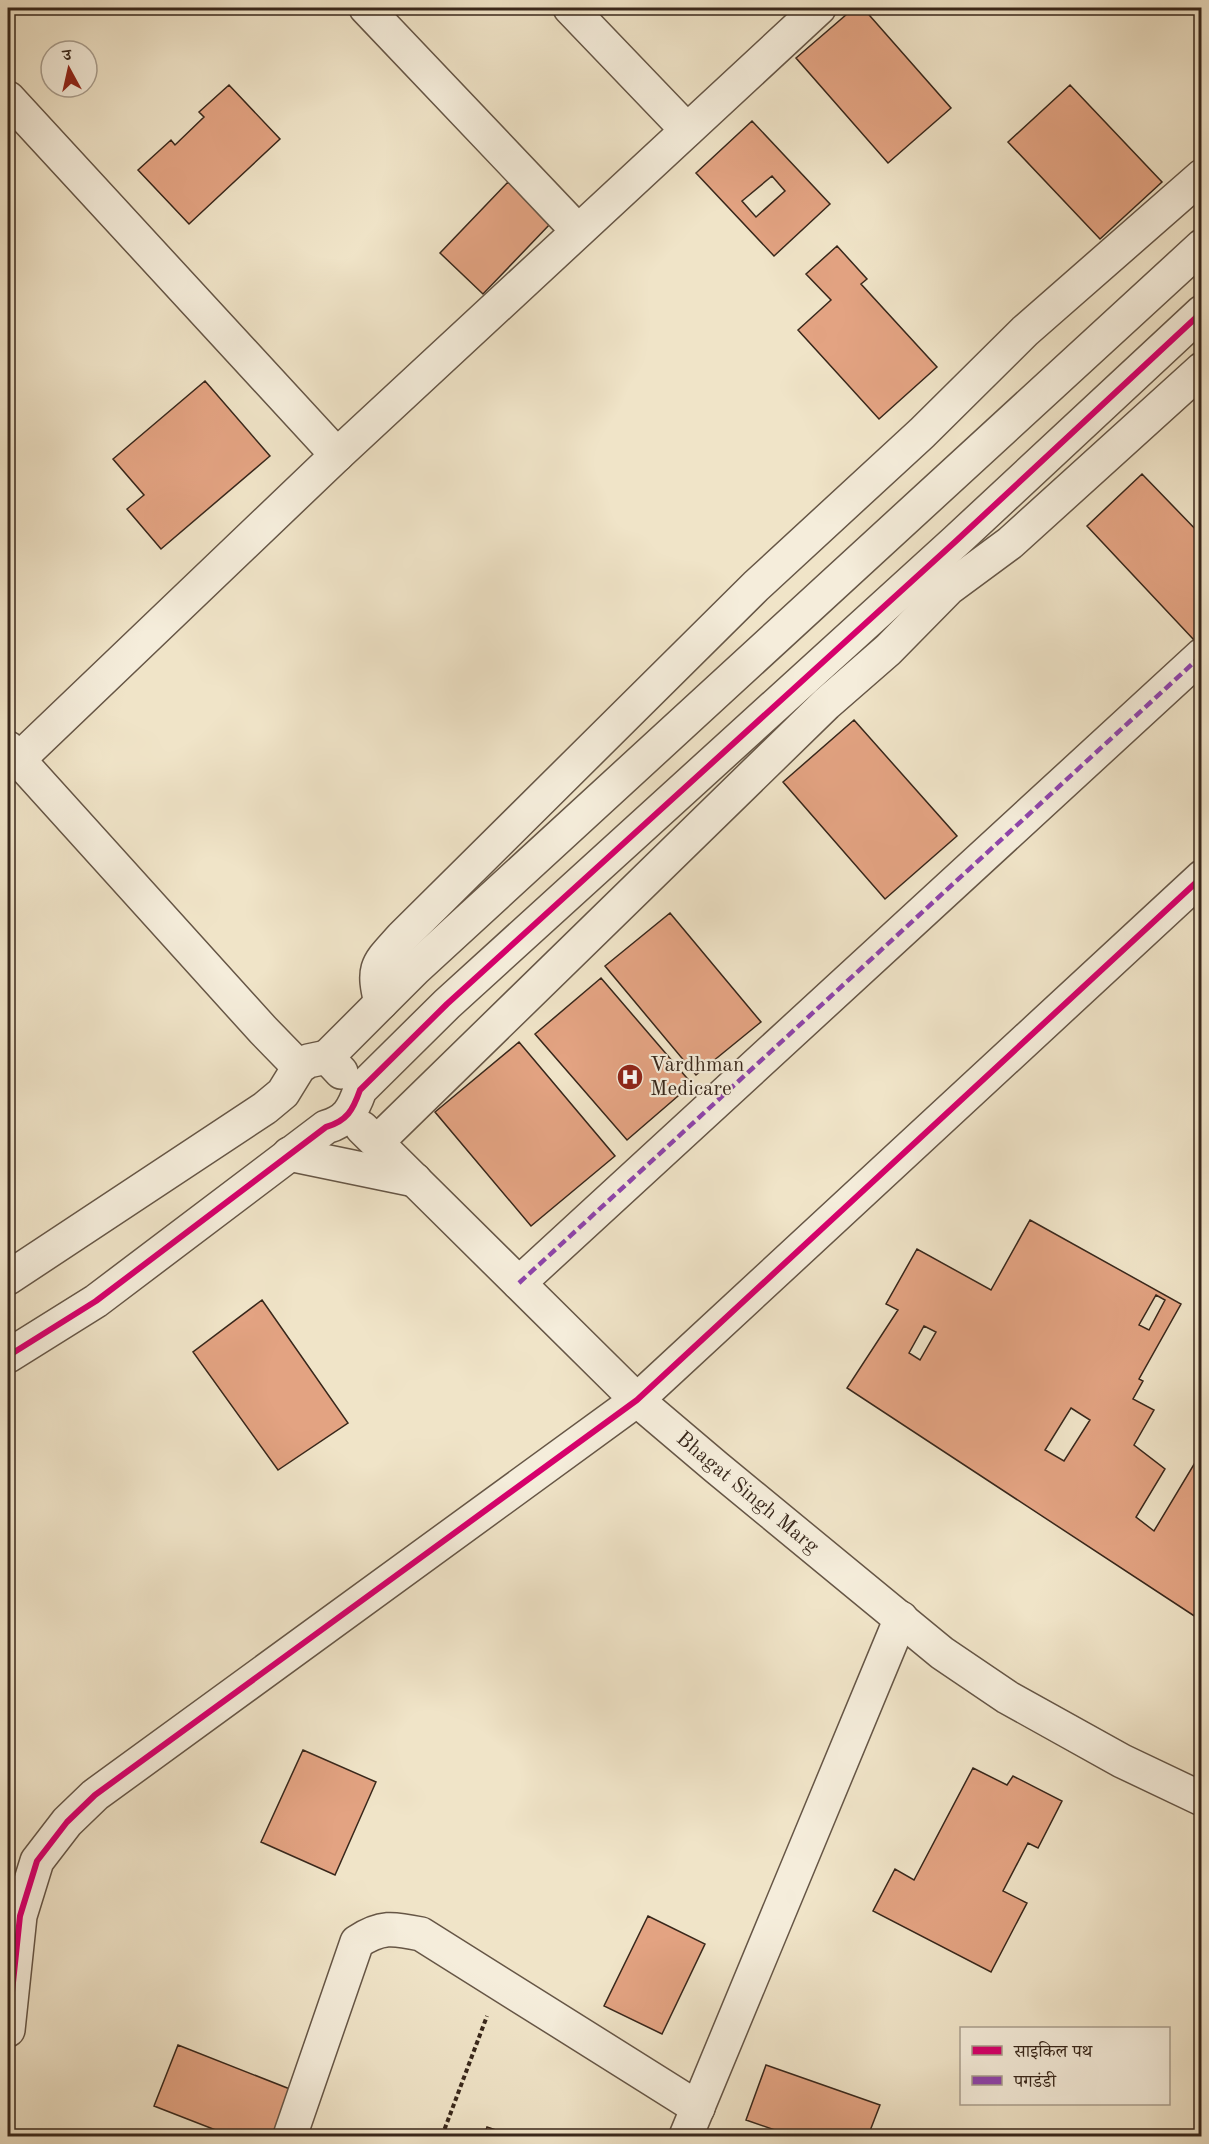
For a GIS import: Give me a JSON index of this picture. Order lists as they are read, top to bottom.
{
  "streets": {
    "street": ["Bhagat Singh Marg"]
  },
  "places": {
    "hospital": ["Vardhman Medicare"]
  },
  "legend": ["साइकिल पथ", "पगडंडी"],
  "north": "top"
}
